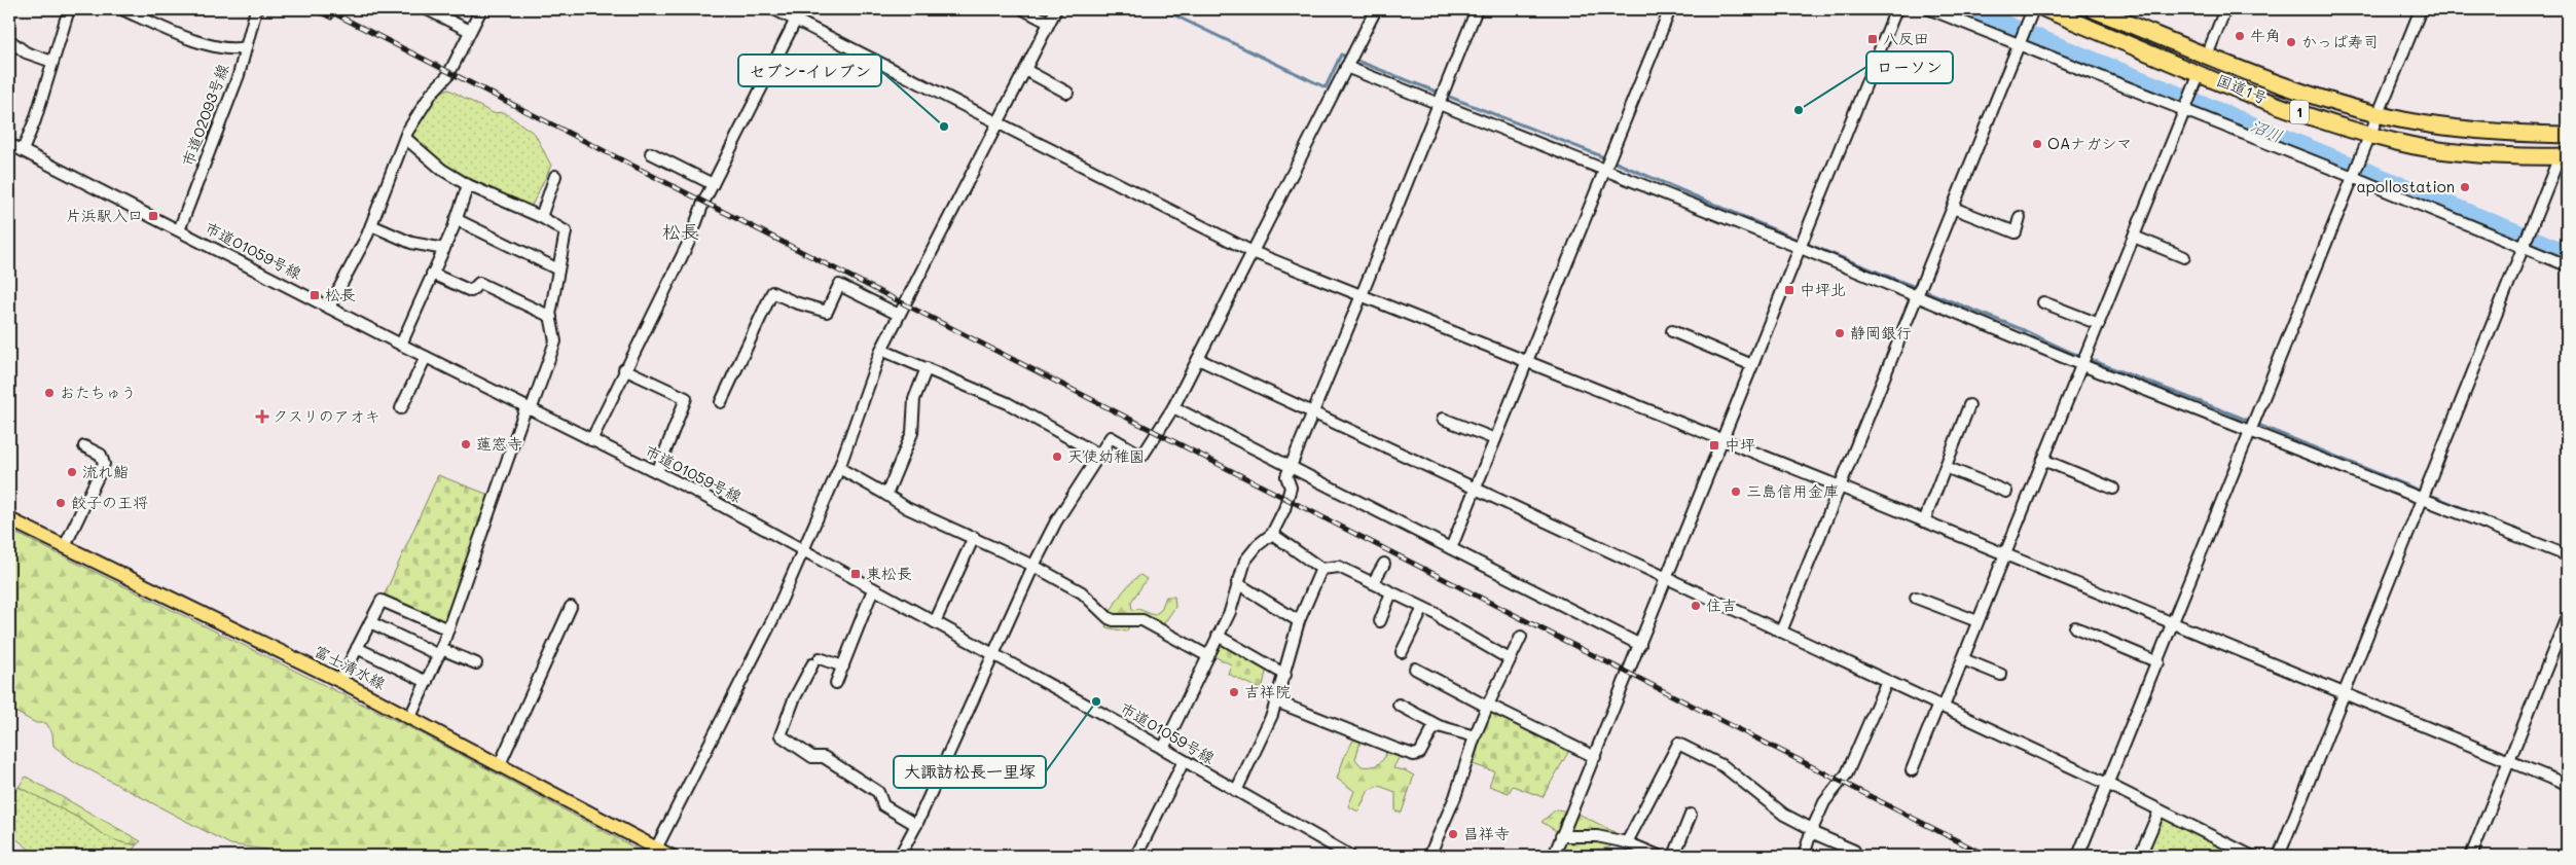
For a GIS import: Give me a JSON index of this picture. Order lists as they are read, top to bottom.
{
  "streets": {
    "highway": ["国道1号", "1"],
    "main road": ["富士清水線"],
    "street": ["市道02093号線", "市道01059号線"]
  },
  "crossings": [
    ["市道02093号線", "市道01059号線"]
  ],
  "districts": ["松長"],
  "water": ["沼川"],
  "places": {
    "other": [
      "牛角",
      "かっぱ寿司",
      "ローソン",
      "セブン-イレブン",
      "OAナガシマ",
      "apollostation",
      "静岡銀行",
      "おたちゅう",
      "蓮窓寺",
      "天使幼稚園",
      "流れ鮨",
      "三島信用金庫",
      "餃子の王将",
      "住吉",
      "吉祥院",
      "大諏訪松長一里塚",
      "昌祥寺"
    ],
    "transit": [
      "八反田",
      "片浜駅入口",
      "中坪北",
      "松長",
      "中坪",
      "東松長"
    ],
    "health": ["クスリのアオキ"]
  }
}
